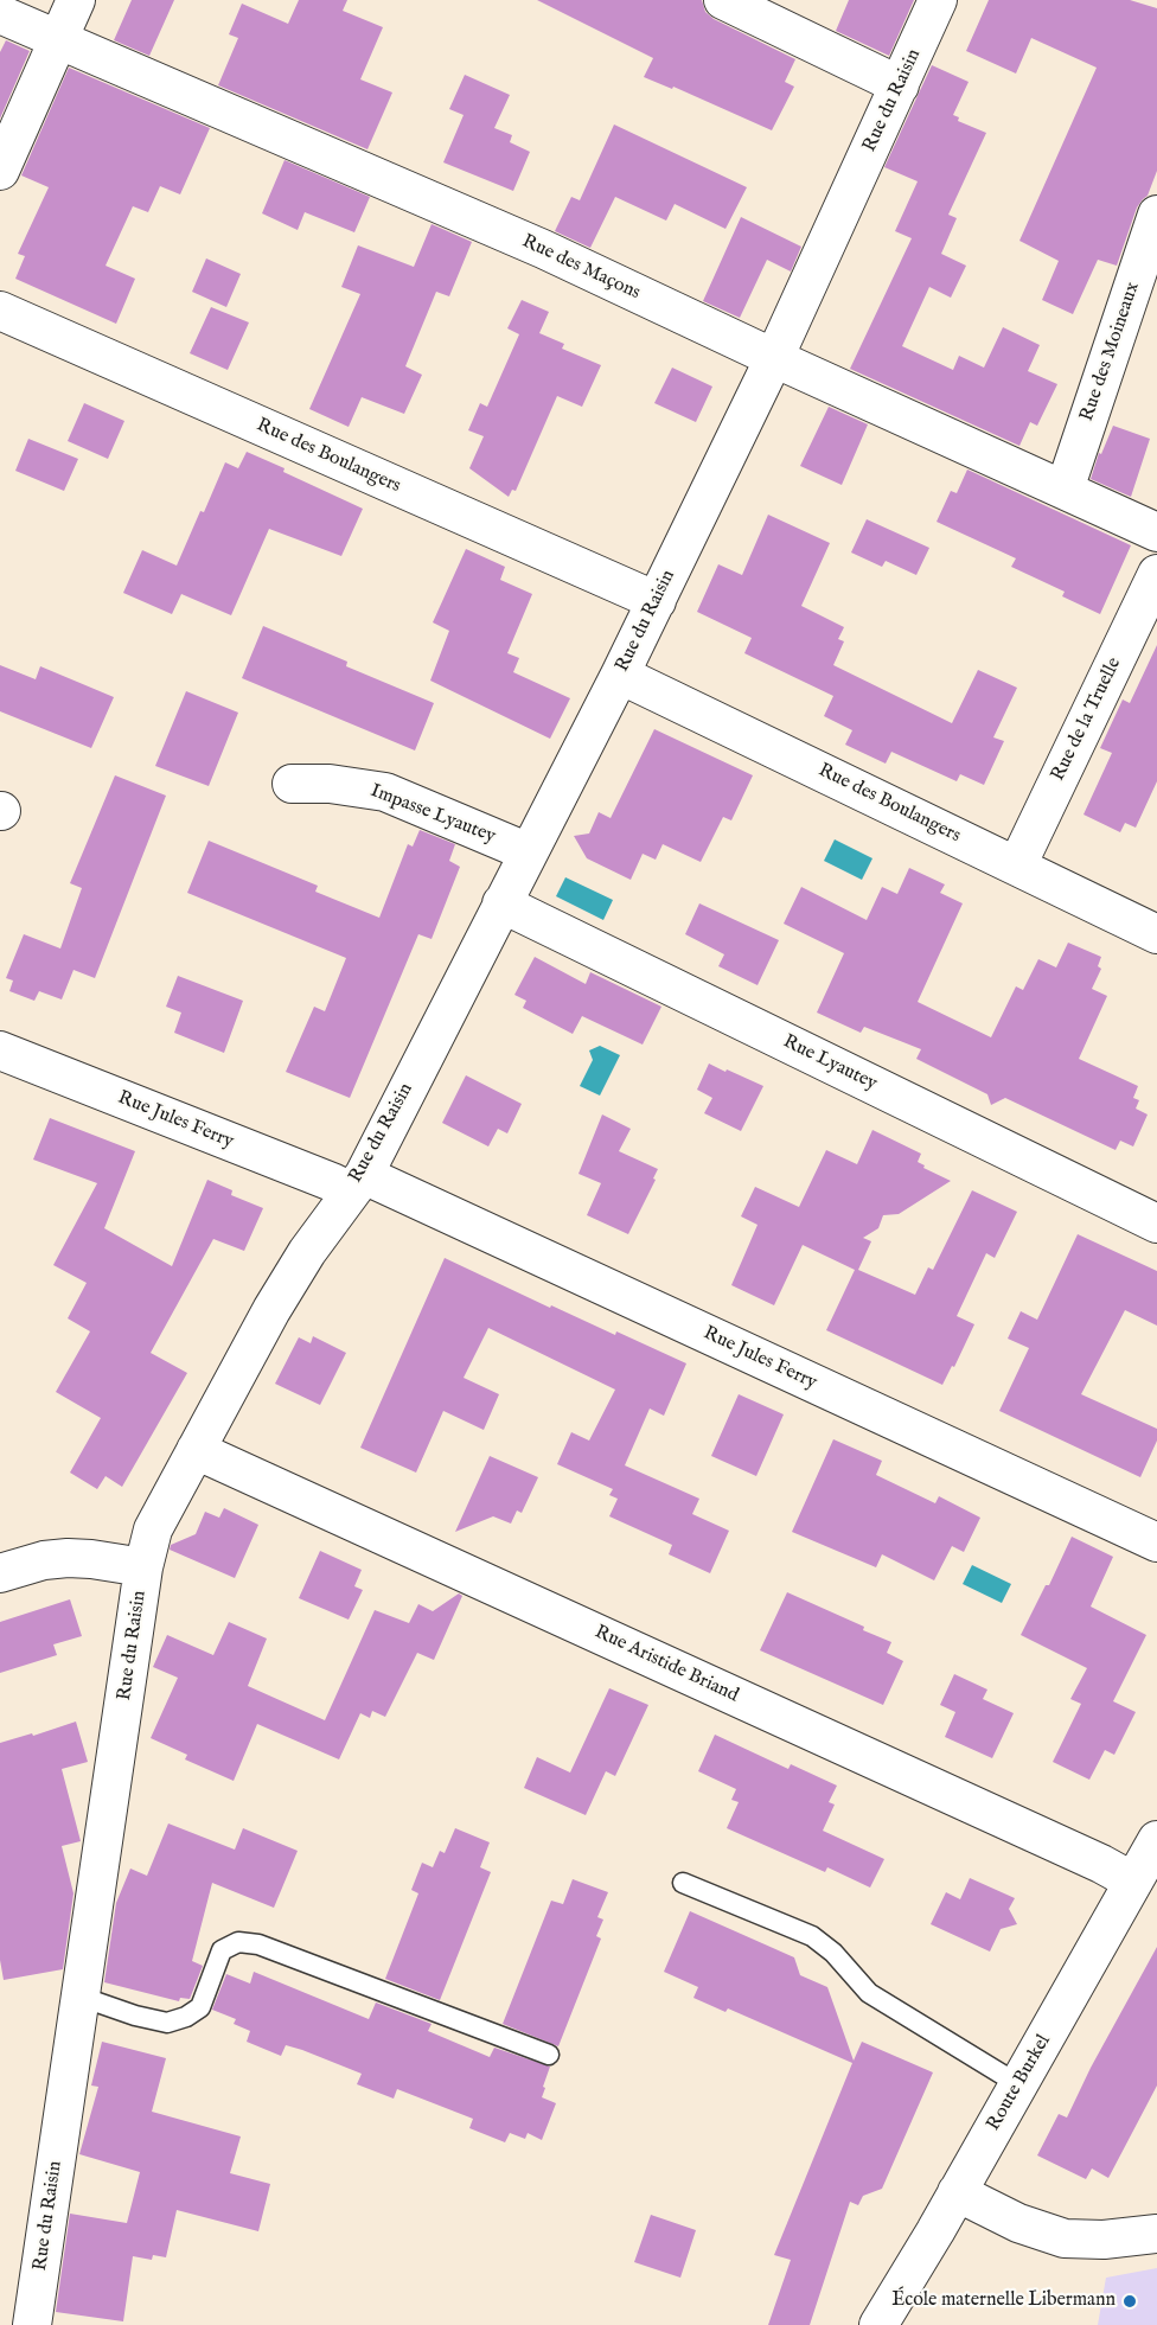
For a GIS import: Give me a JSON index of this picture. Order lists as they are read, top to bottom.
{
  "streets": {
    "street": [
      "Rue du Raisin",
      "Rue des Maçons",
      "Rue des Moineaux",
      "Rue des Boulangers",
      "Rue de la Truelle",
      "Impasse Lyautey",
      "Rue Lyautey",
      "Rue Jules Ferry",
      "Rue Aristide Briand",
      "Route Burkel"
    ]
  },
  "crossings": [
    ["Rue du Raisin", "Rue des Maçons"],
    ["Rue du Raisin", "Rue des Boulangers"],
    ["Rue du Raisin", "Impasse Lyautey"],
    ["Rue du Raisin", "Rue Lyautey"],
    ["Rue du Raisin", "Rue Jules Ferry"],
    ["Rue du Raisin", "Rue Aristide Briand"],
    ["Rue des Maçons", "Rue des Moineaux"],
    ["Rue des Boulangers", "Rue de la Truelle"],
    ["Rue Aristide Briand", "Route Burkel"]
  ],
  "places": ["École maternelle Libermann"]
}
